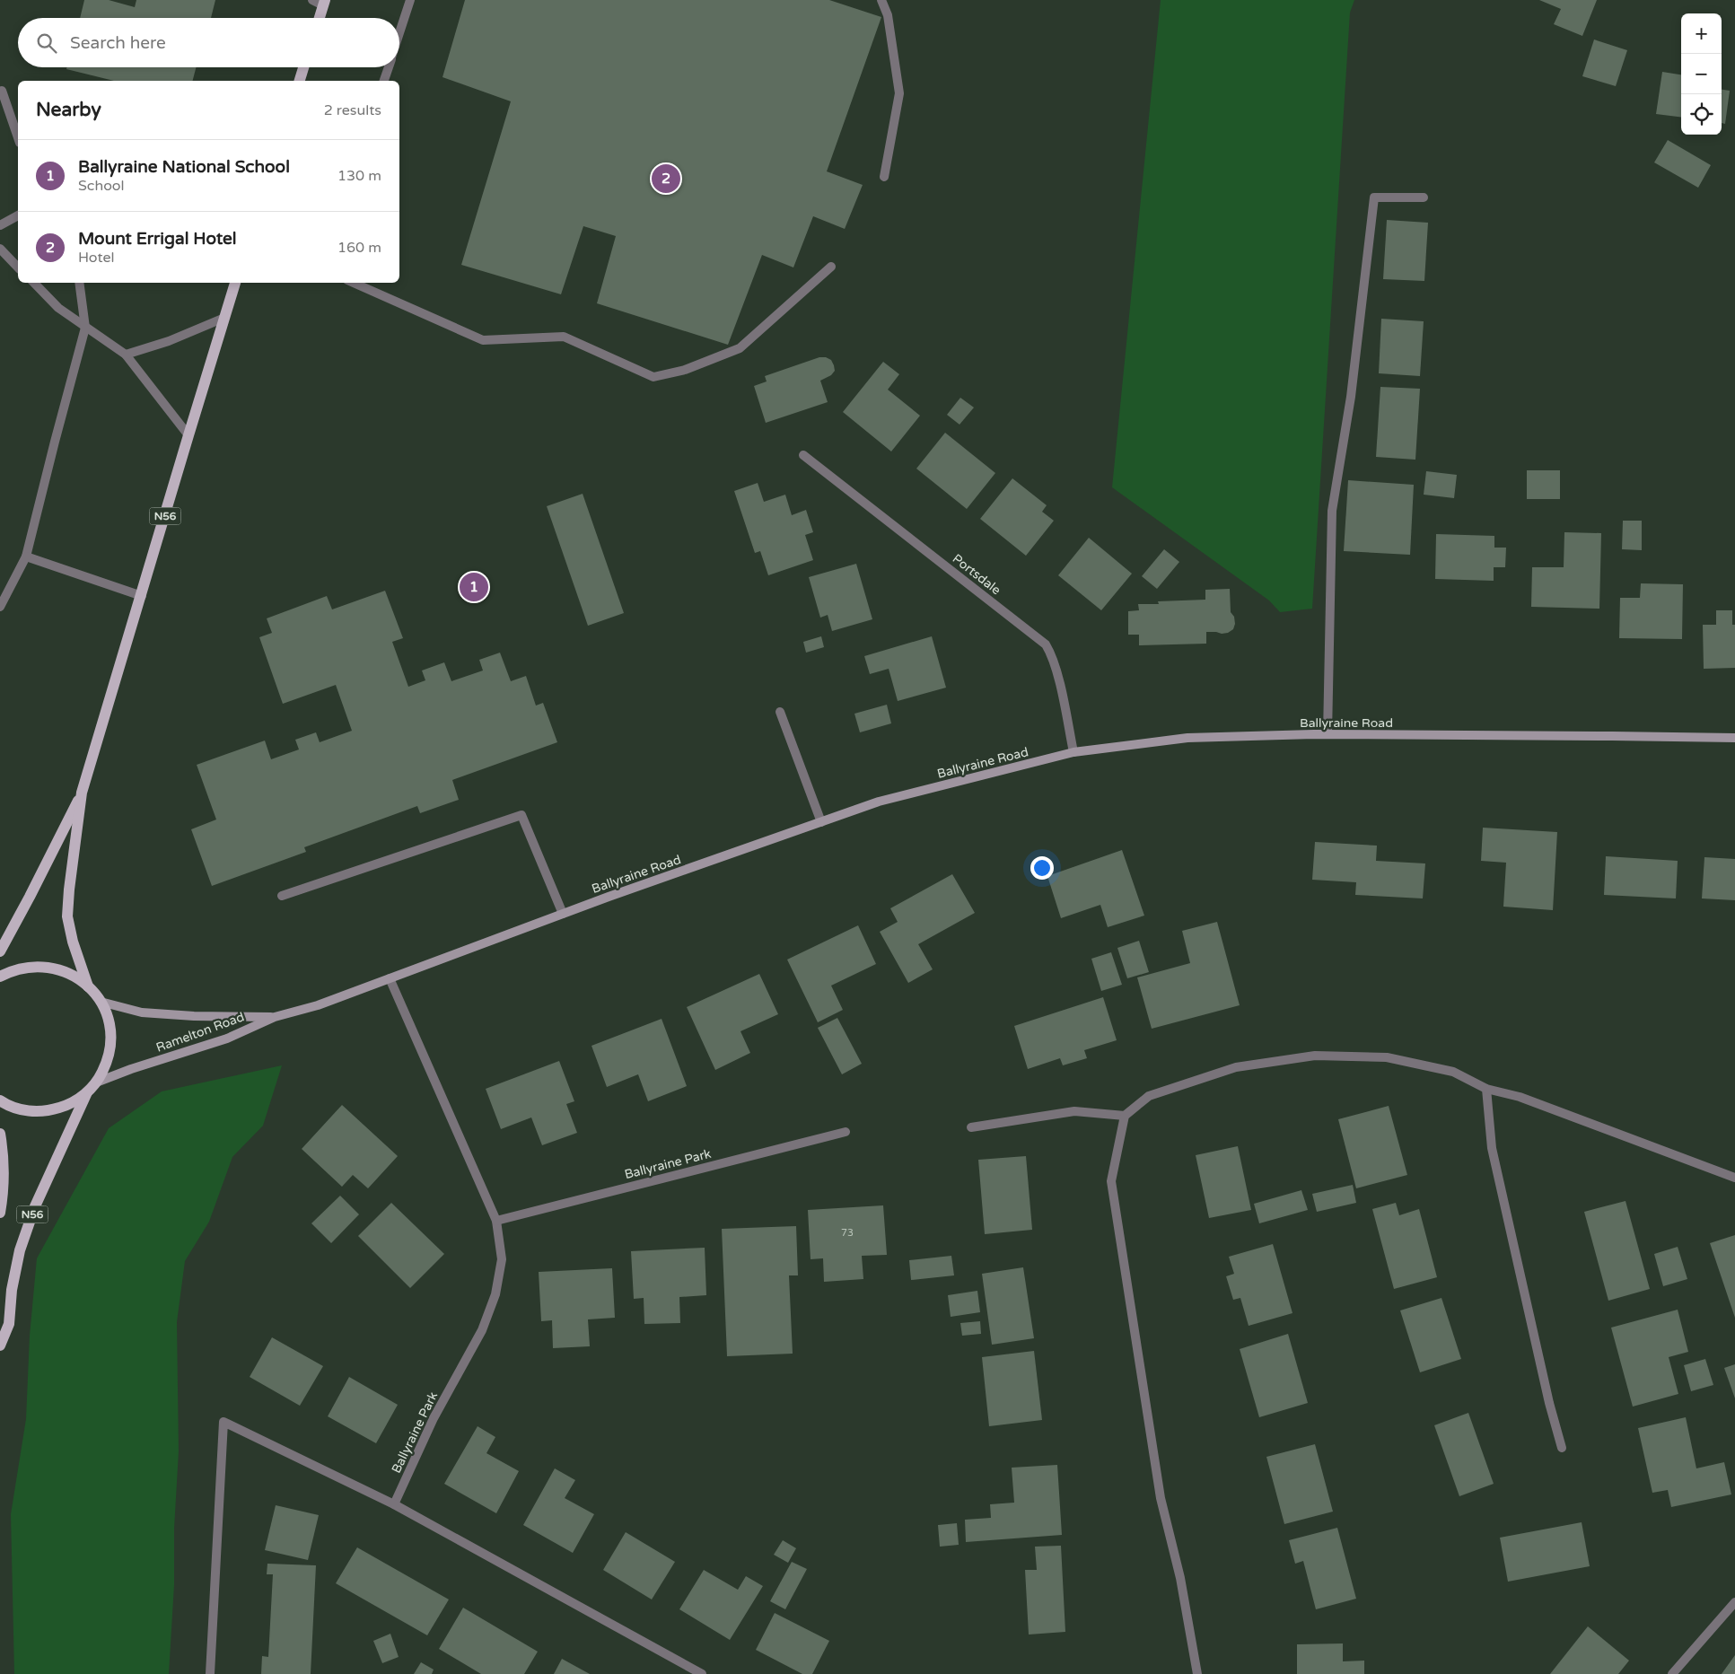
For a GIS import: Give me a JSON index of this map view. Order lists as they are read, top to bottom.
{
  "streets": {
    "main road": ["N56", "Ballyraine Road", "Ramelton Road"],
    "street": ["Portsdale", "Ballyraine Park"]
  },
  "crossings": [
    ["N56", "Ramelton Road"],
    ["Portsdale", "Ballyraine Road"],
    ["Ballyraine Road", "Ramelton Road"],
    ["Ballyraine Road", "Ballyraine Park"]
  ],
  "house_numbers": ["73"],
  "page": {
    "map_buttons": ["+", "−"],
    "search": "Search here",
    "heading": ["Nearby", "2 results"],
    "list": [
      {
        "mark": "1",
        "name": "Ballyraine National School",
        "note": "School",
        "value": "130 m"
      },
      {
        "mark": "2",
        "name": "Mount Errigal Hotel",
        "note": "Hotel",
        "value": "160 m"
      }
    ],
    "pins": ["2", "1"]
  }
}
